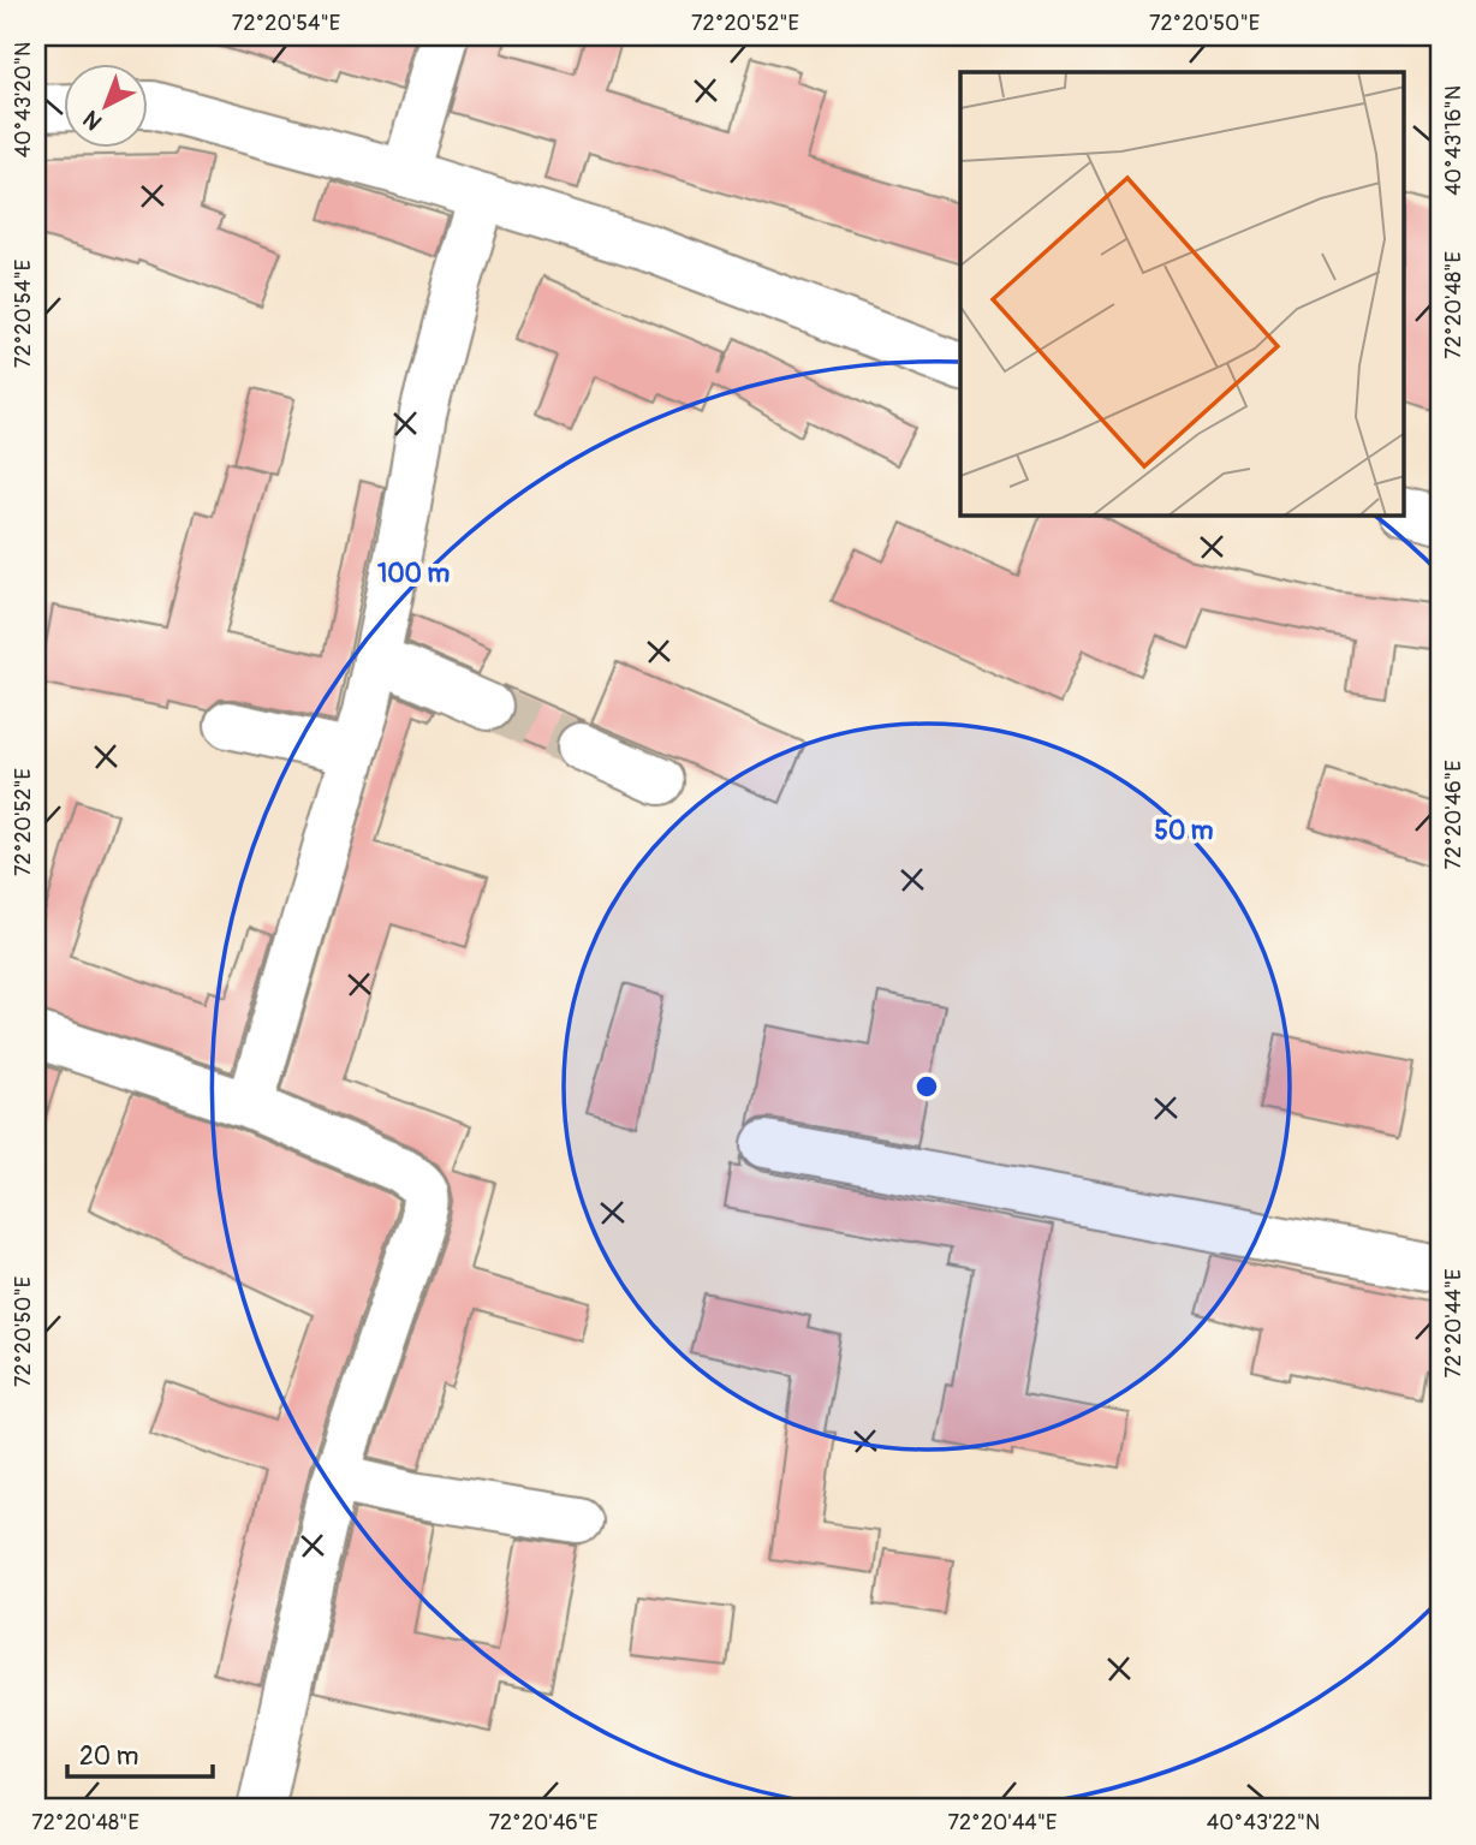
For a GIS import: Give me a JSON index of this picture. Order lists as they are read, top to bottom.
{
  "scale_bar": "20 m",
  "north": "bottom left",
  "coordinates": [
    "72°20'54\"E",
    "72°20'52\"E",
    "72°20'50\"E",
    "40°43'20\"N",
    "40°43'16\"N",
    "72°20'48\"E",
    "72°20'46\"E",
    "72°20'44\"E",
    "40°43'22\"N"
  ],
  "rings": ["100 m", "50 m"]
}
